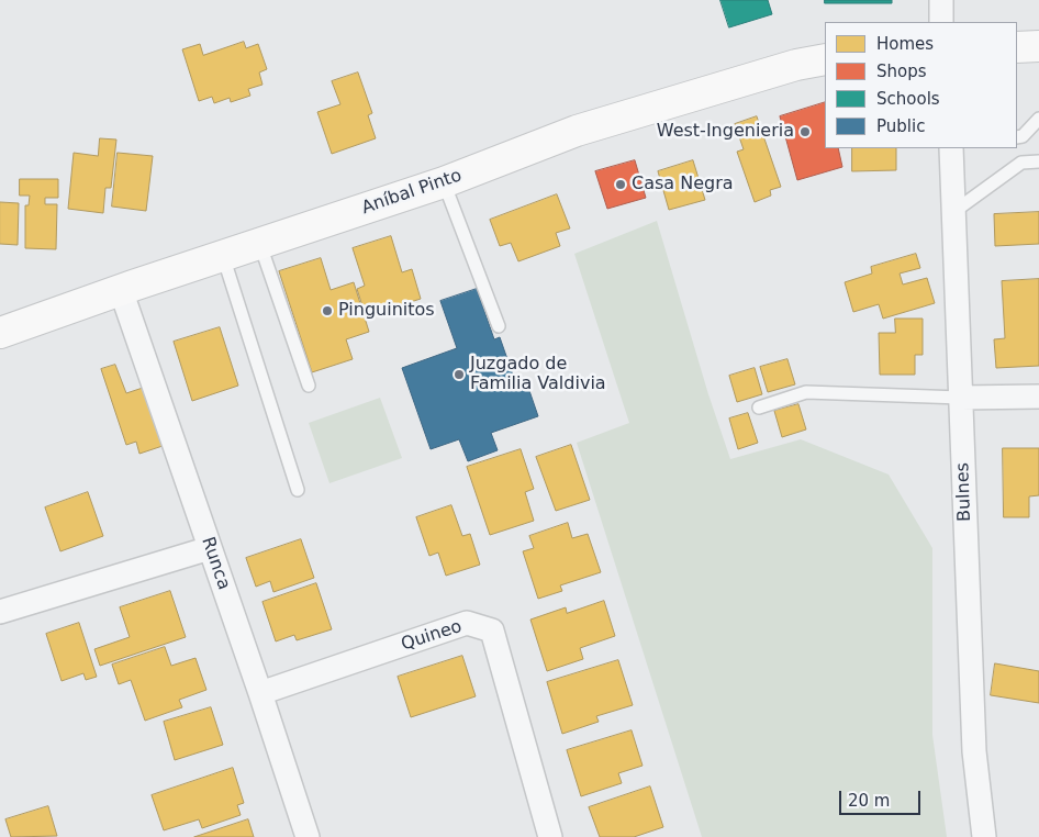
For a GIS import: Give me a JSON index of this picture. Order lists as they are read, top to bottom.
{
  "streets": {
    "main road": ["Aníbal Pinto"],
    "street": ["Bulnes", "Runca", "Quineo"]
  },
  "crossings": [
    ["Aníbal Pinto", "Runca"],
    ["Runca", "Quineo"]
  ],
  "places": [
    "West-Ingenieria",
    "Casa Negra",
    "Pinguinitos",
    "Juzgado de Familia Valdivia"
  ],
  "legend": [
    "Homes",
    "Shops",
    "Schools",
    "Public"
  ],
  "scale_bar": "20 m"
}
